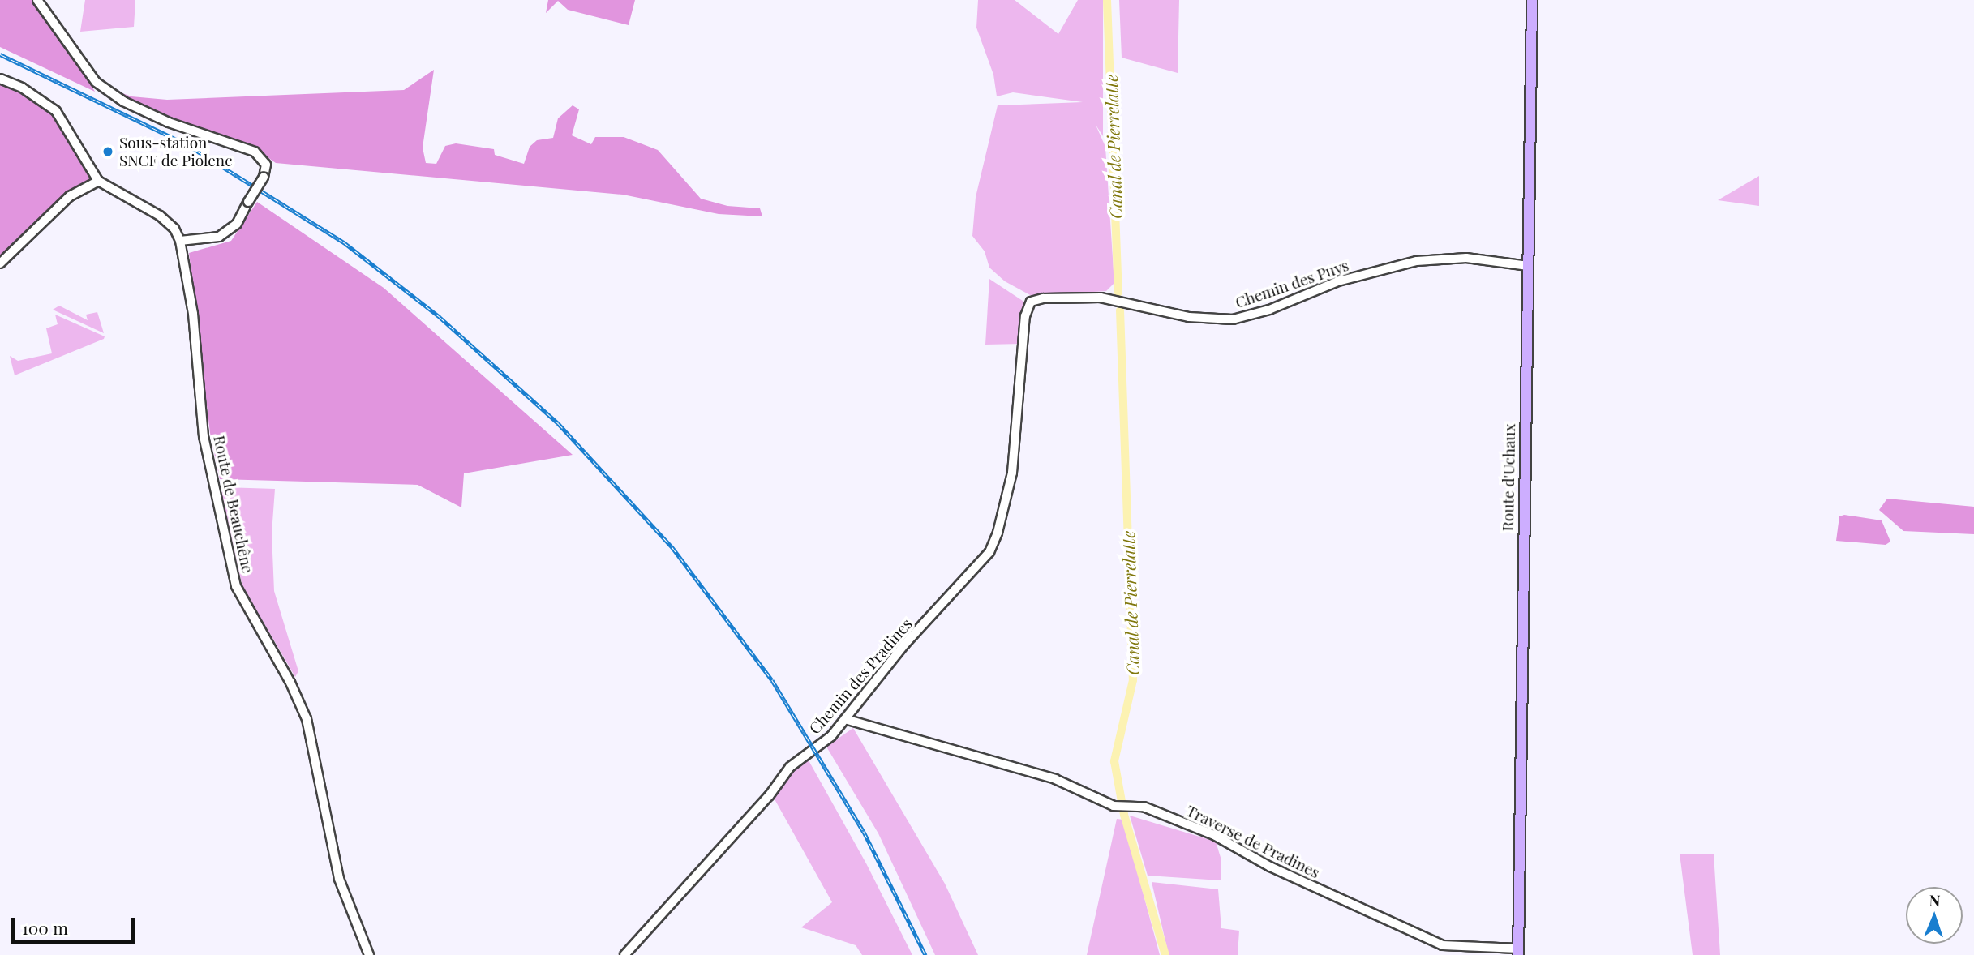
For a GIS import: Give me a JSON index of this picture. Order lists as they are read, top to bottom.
{
  "streets": {
    "main road": ["Route d'Uchaux"],
    "street": [
      "Chemin des Puys",
      "Route de Beauchêne",
      "Chemin des Pradines",
      "Traverse de Pradines"
    ]
  },
  "crossings": [
    ["Chemin des Puys", "Route d'Uchaux"],
    ["Chemin des Puys", "Chemin des Pradines"],
    ["Route d'Uchaux", "Traverse de Pradines"],
    ["Chemin des Pradines", "Traverse de Pradines"]
  ],
  "water": ["Canal de Pierrelatte"],
  "places": ["Sous-station SNCF de Piolenc"],
  "scale_bar": "100 m",
  "north": "top"
}
